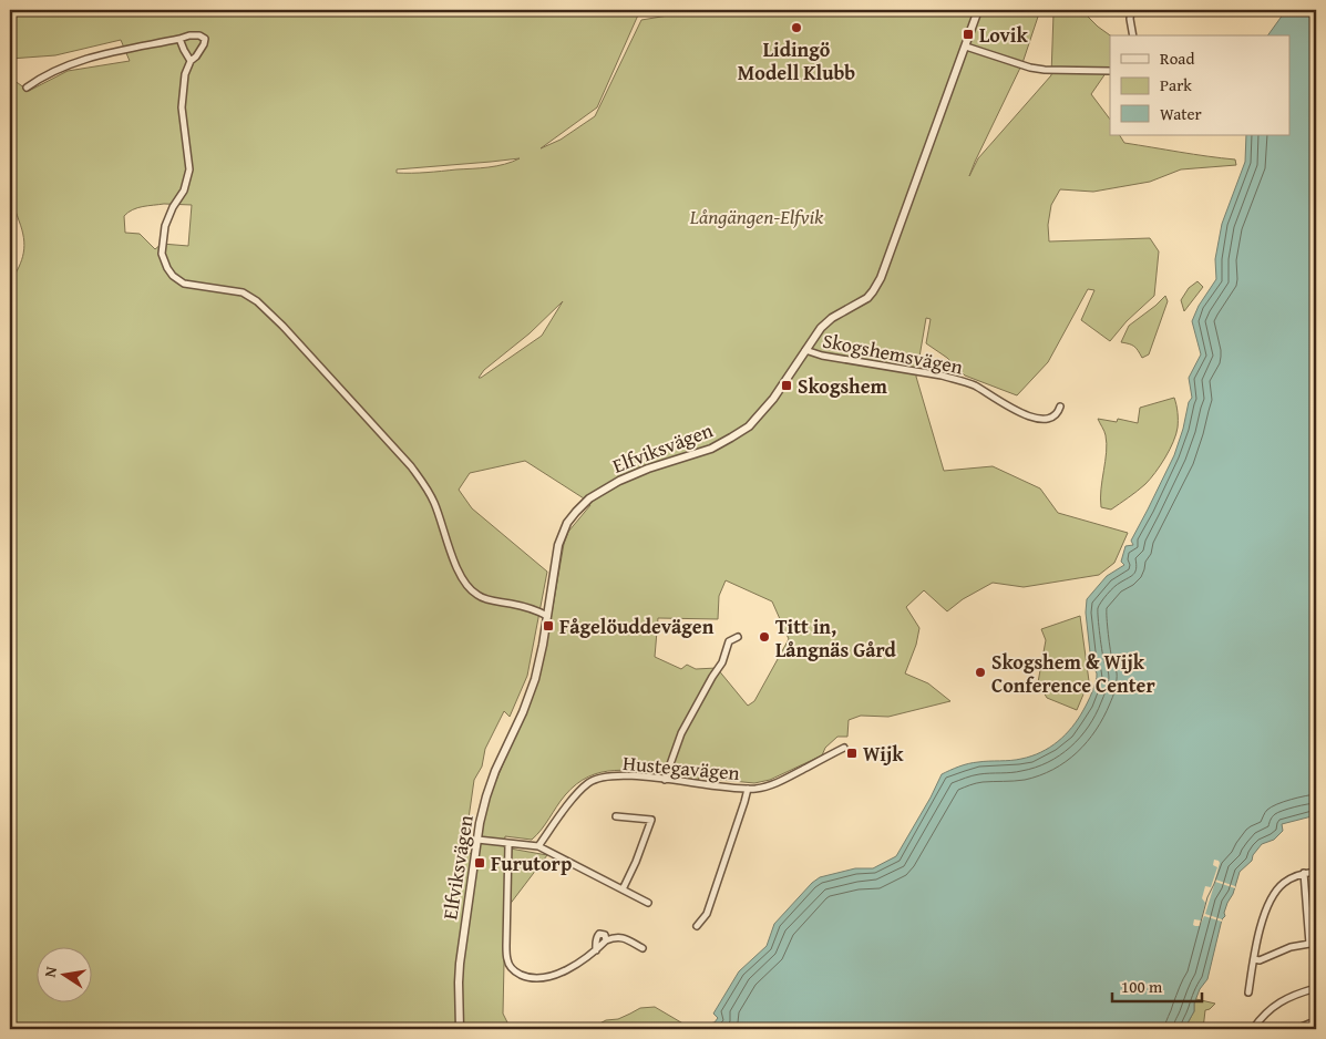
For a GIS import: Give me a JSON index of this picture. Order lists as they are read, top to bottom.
{
  "streets": {
    "street": ["Skogshemsvägen", "Elfviksvägen", "Hustegavägen"]
  },
  "crossings": [
    ["Skogshemsvägen", "Elfviksvägen"]
  ],
  "parks": ["Långängen-Elfvik"],
  "places": {
    "other": ["Lidingö Modell Klubb", "Titt in, Långnäs Gård", "Skogshem & Wijk Conference Center"],
    "transit": [
      "Lovik",
      "Skogshem",
      "Fågelöuddevägen",
      "Wijk",
      "Furutorp"
    ]
  },
  "legend": ["Road", "Park", "Water"],
  "scale_bar": "100 m",
  "north": "left"
}
